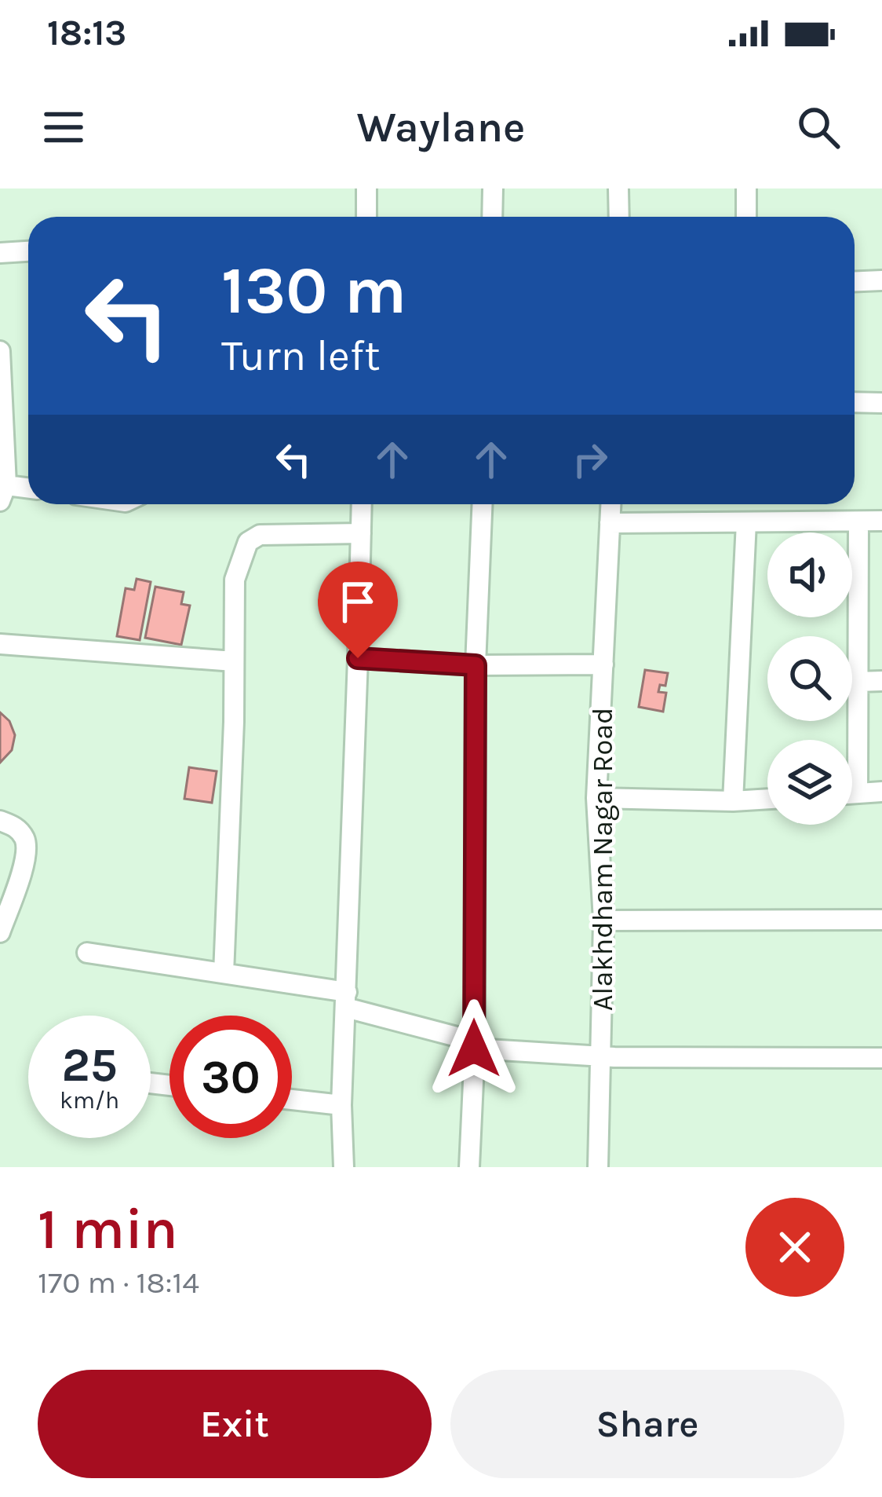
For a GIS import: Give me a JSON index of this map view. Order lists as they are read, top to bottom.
{
  "streets": {
    "street": ["Alakhdham Nagar Road"]
  },
  "page": {
    "status": "18:13",
    "header": "Waylane",
    "turn": ["130 m", "Turn left"],
    "speed": "25 km/h",
    "limit": "30",
    "heading": ["1 min", "170 m · 18:14"],
    "buttons": ["Exit", "Share"]
  }
}
